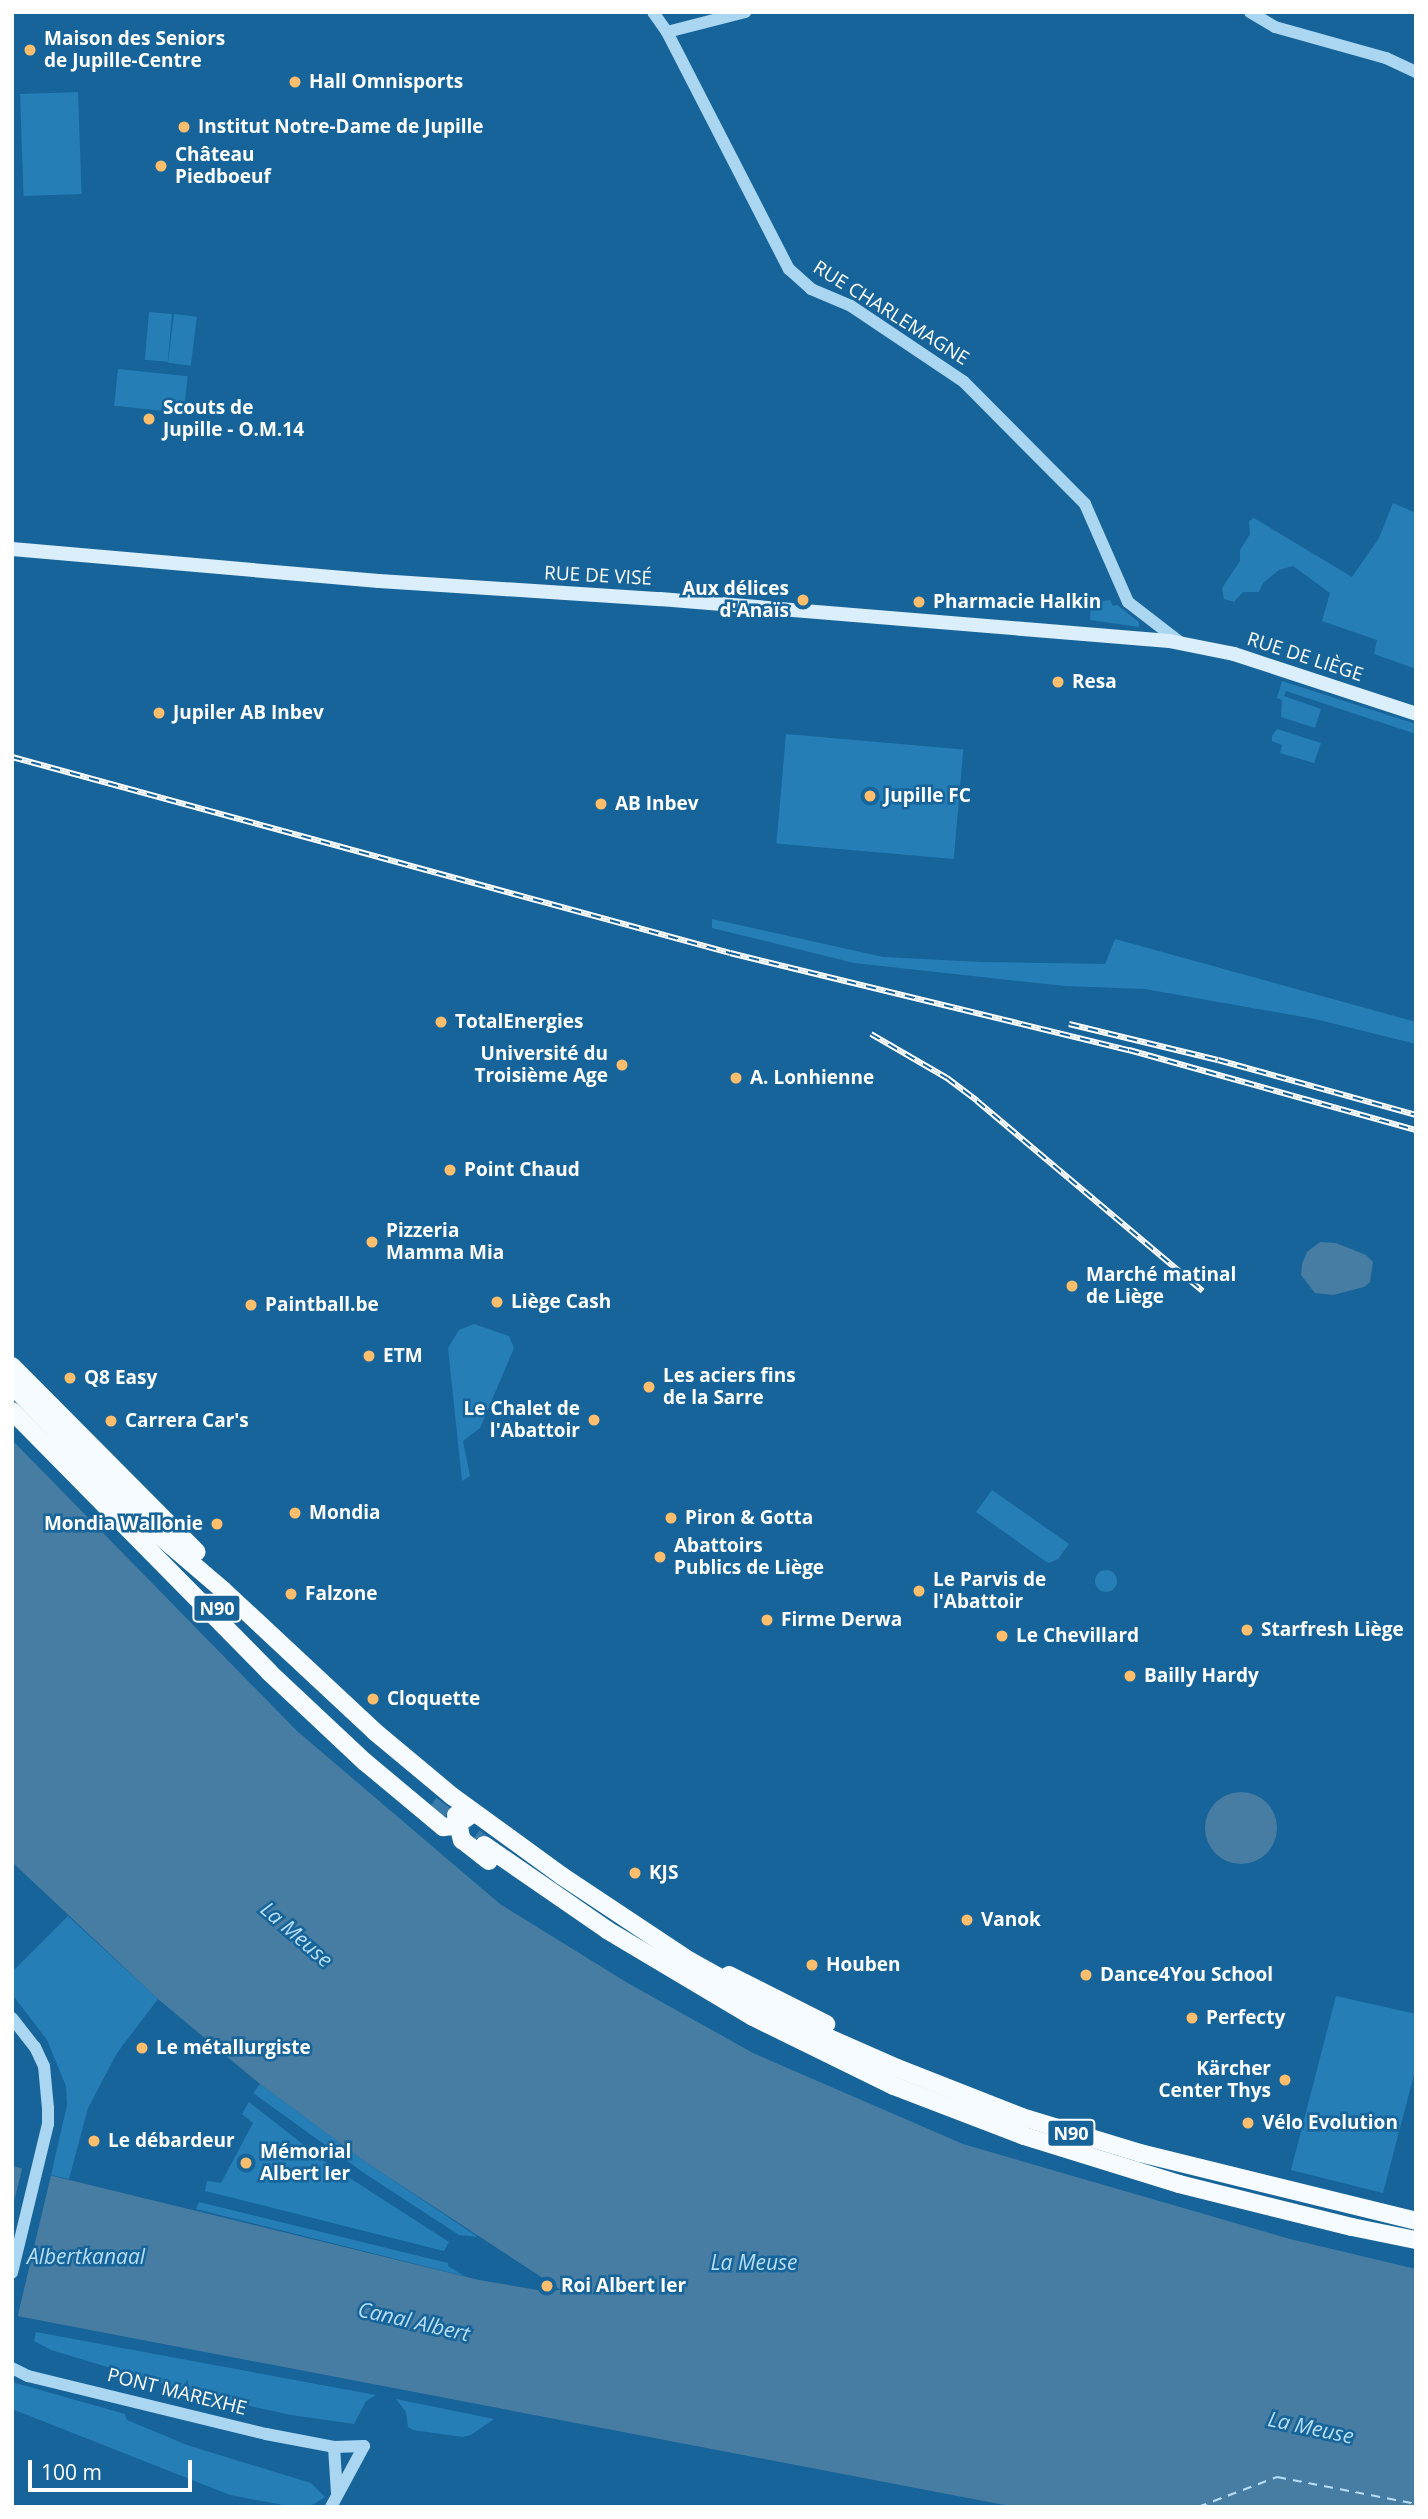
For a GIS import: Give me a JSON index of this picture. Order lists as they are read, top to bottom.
{
  "streets": {
    "main road": ["RUE DE VISÉ", "RUE DE LIÈGE", "N90"],
    "street": ["RUE CHARLEMAGNE", "PONT MAREXHE"]
  },
  "crossings": [
    ["RUE CHARLEMAGNE", "RUE DE VISÉ"],
    ["RUE CHARLEMAGNE", "RUE DE LIÈGE"],
    ["RUE DE VISÉ", "RUE DE LIÈGE"]
  ],
  "water": ["La Meuse", "Albertkanaal", "Canal Albert"],
  "places": [
    "Maison des Seniors de Jupille-Centre",
    "Hall Omnisports",
    "Institut Notre-Dame de Jupille",
    "Château Piedboeuf",
    "Scouts de Jupille - O.M.14",
    "Aux délices d'Anaïs",
    "Pharmacie Halkin",
    "Resa",
    "Jupiler AB Inbev",
    "Jupille FC",
    "AB Inbev",
    "TotalEnergies",
    "Université du Troisième Age",
    "A. Lonhienne",
    "Point Chaud",
    "Pizzeria Mamma Mia",
    "Marché matinal de Liège",
    "Liège Cash",
    "Paintball.be",
    "ETM",
    "Q8 Easy",
    "Les aciers fins de la Sarre",
    "Le Chalet de l'Abattoir",
    "Carrera Car's",
    "Mondia",
    "Piron & Gotta",
    "Mondia Wallonie",
    "Abattoirs Publics de Liège",
    "Le Parvis de l'Abattoir",
    "Falzone",
    "Firme Derwa",
    "Starfresh Liège",
    "Le Chevillard",
    "Bailly Hardy",
    "Cloquette",
    "KJS",
    "Vanok",
    "Houben",
    "Dance4You School",
    "Perfecty",
    "Le métallurgiste",
    "Kärcher Center Thys",
    "Vélo Evolution",
    "Le débardeur",
    "Mémorial Albert Ier",
    "Roi Albert Ier"
  ],
  "scale_bar": "100 m"
}
